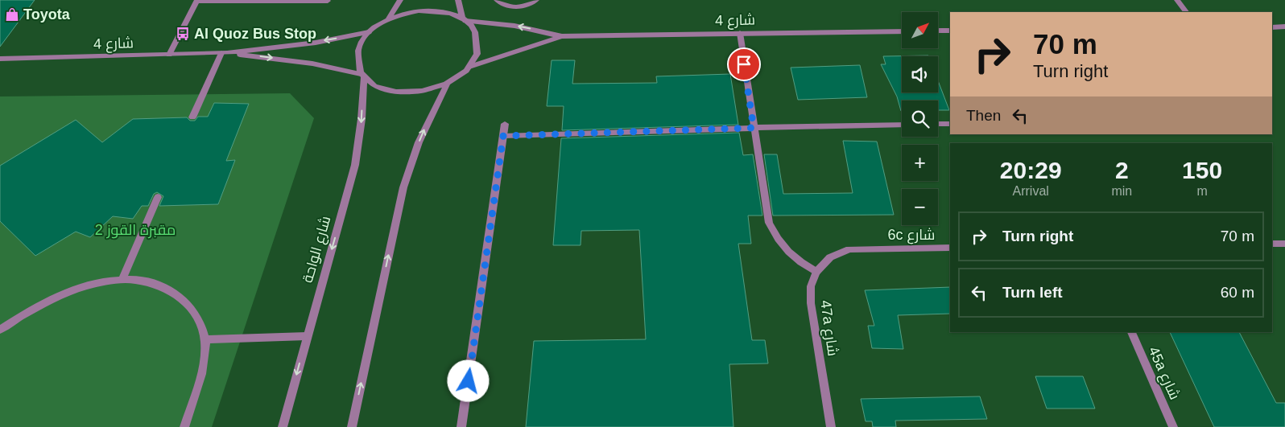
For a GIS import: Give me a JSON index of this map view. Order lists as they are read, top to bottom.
{
  "streets": {
    "street": [
      "شارع 4",
      "6c شارع",
      "شارع الواحة",
      "47a شارع",
      "45a شارع"
    ]
  },
  "crossings": [
    ["شارع 4", "شارع الواحة"],
    ["6c شارع", "47a شارع"]
  ],
  "parks": ["مقبرة القوز 2"],
  "places": {
    "shop": ["Toyota"],
    "bus stop": ["Al Quoz Bus Stop"]
  },
  "north": "top right",
  "page": {
    "map_buttons": ["+", "−"],
    "turn": ["70 m", "Turn right"],
    "then": "Then",
    "eta": [
      "20:29",
      "Arrival",
      "2",
      "min",
      "150",
      "m"
    ],
    "list": [
      {
        "name": "Turn right",
        "value": "70 m"
      },
      {
        "name": "Turn left",
        "value": "60 m"
      }
    ]
  }
}
